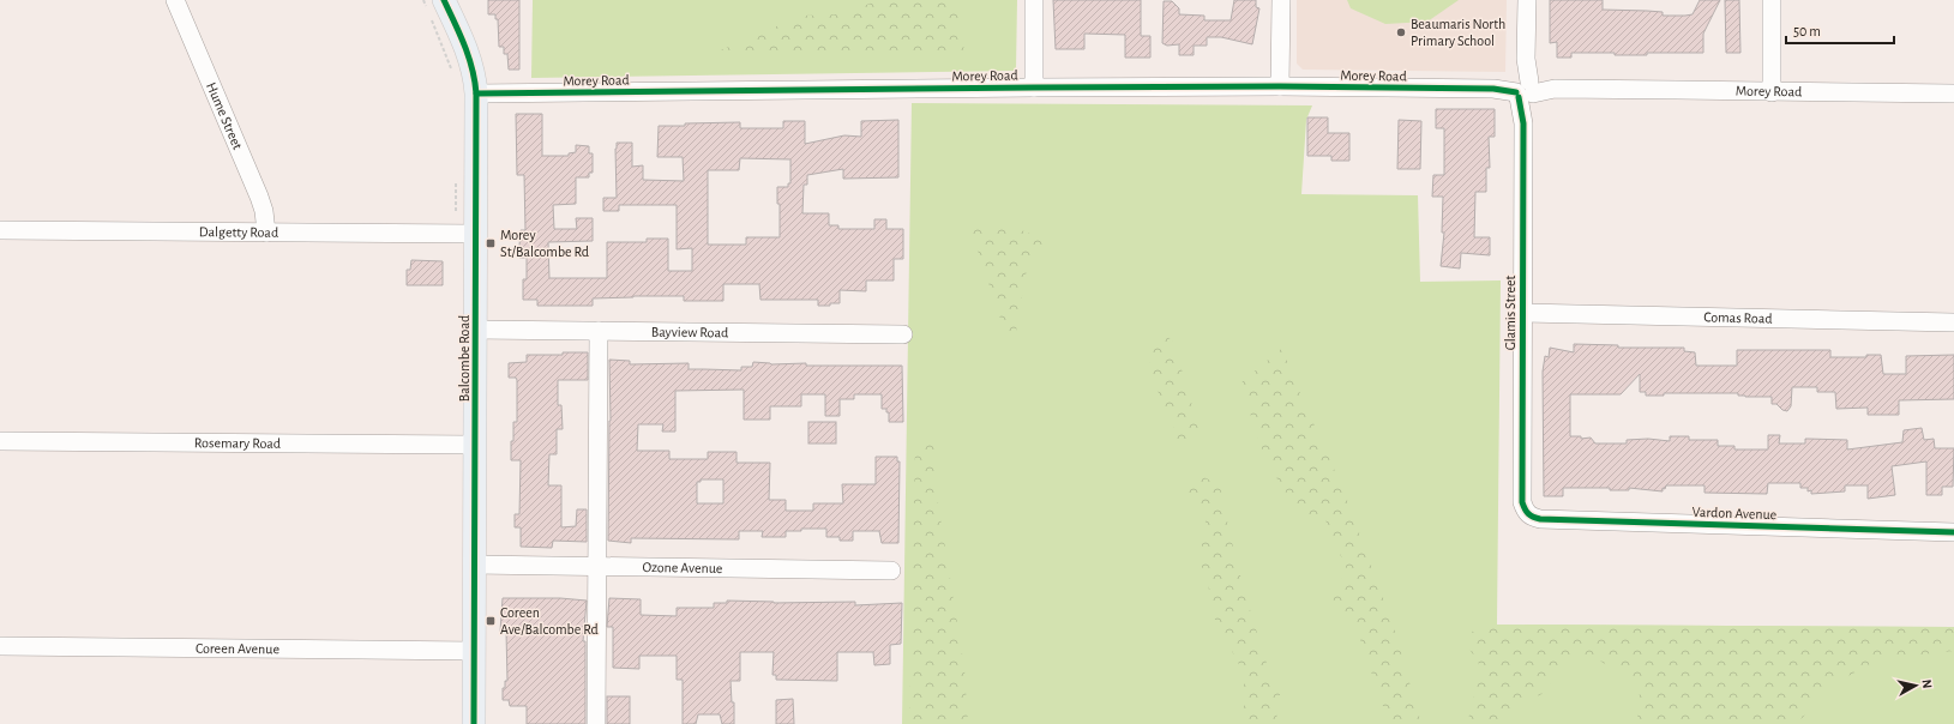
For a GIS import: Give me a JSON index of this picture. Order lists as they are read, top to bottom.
{
  "streets": {
    "main road": ["Balcombe Road"],
    "street": [
      "Morey Road",
      "Hume Street",
      "Dalgetty Road",
      "Glamis Street",
      "Comas Road",
      "Bayview Road",
      "Rosemary Road",
      "Vardon Avenue",
      "Ozone Avenue",
      "Coreen Avenue"
    ]
  },
  "crossings": [
    ["Morey Road", "Glamis Street"],
    ["Morey Road", "Balcombe Road"],
    ["Hume Street", "Dalgetty Road"],
    ["Dalgetty Road", "Balcombe Road"],
    ["Glamis Street", "Comas Road"],
    ["Glamis Street", "Vardon Avenue"],
    ["Bayview Road", "Balcombe Road"],
    ["Balcombe Road", "Rosemary Road"],
    ["Balcombe Road", "Ozone Avenue"],
    ["Balcombe Road", "Coreen Avenue"]
  ],
  "places": {
    "other": ["Beaumaris North Primary School"],
    "transit": ["Morey St/Balcombe Rd", "Coreen Ave/Balcombe Rd"]
  },
  "scale_bar": "50 m",
  "north": "right"
}
